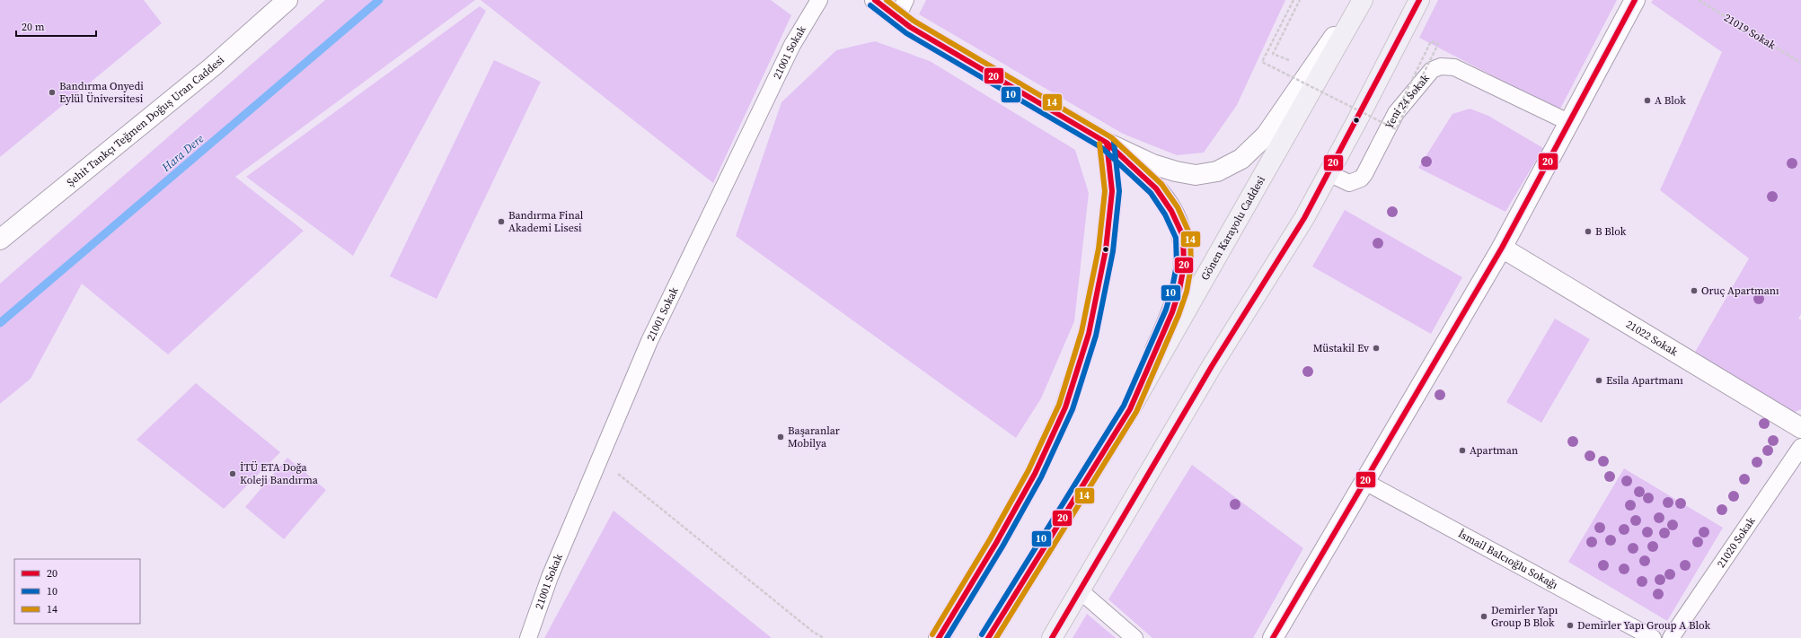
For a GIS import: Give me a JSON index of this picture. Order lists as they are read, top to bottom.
{
  "streets": {
    "highway": ["Gönen Karayolu Caddesi"],
    "street": ["Şehit Tankçı Teğmen Doğuş Uran Caddesi", "21022 Sokak"],
    "lane": [
      "21001 Sokak",
      "Yeni 24 Sokak",
      "21020 Sokak",
      "İsmail Balcıoğlu Sokağı"
    ],
    "path": ["21019 Sokak"]
  },
  "water": ["Hara Dere"],
  "places": [
    "Bandırma Onyedi Eylül Üniversitesi",
    "A Blok",
    "Bandırma Final Akademi Lisesi",
    "B Blok",
    "Oruç Apartmanı",
    "Müstakil Ev",
    "Esila Apartmanı",
    "Başaranlar Mobilya",
    "Apartman",
    "İTÜ ETA Doğa Koleji Bandırma",
    "Demirler Yapı Group B Blok",
    "Demirler Yapı Group A Blok"
  ],
  "lines": ["transit line 20", "transit line 14", "transit line 10"],
  "legend": ["20", "10", "14"],
  "scale_bar": "20 m"
}
